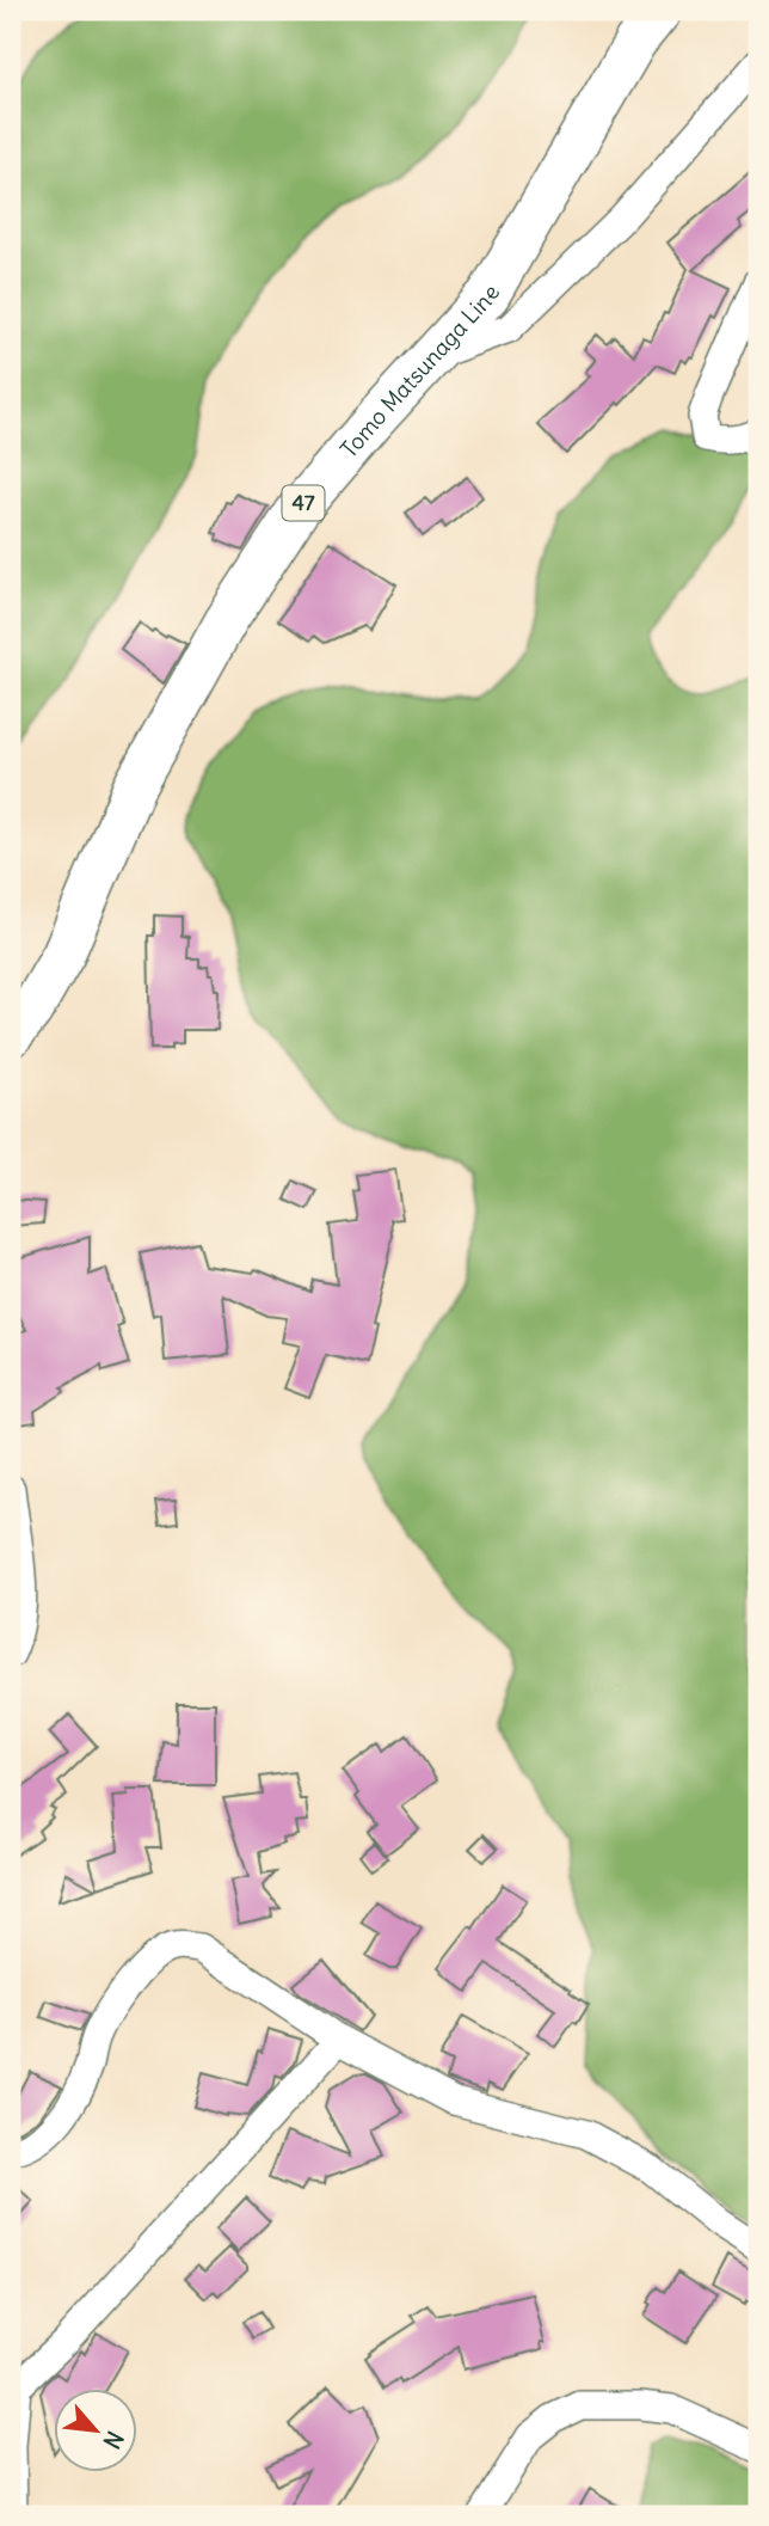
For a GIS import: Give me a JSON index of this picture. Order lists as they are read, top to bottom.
{
  "streets": {
    "main road": ["Tomo Matsunaga Line", "47"]
  },
  "north": "bottom right"
}
